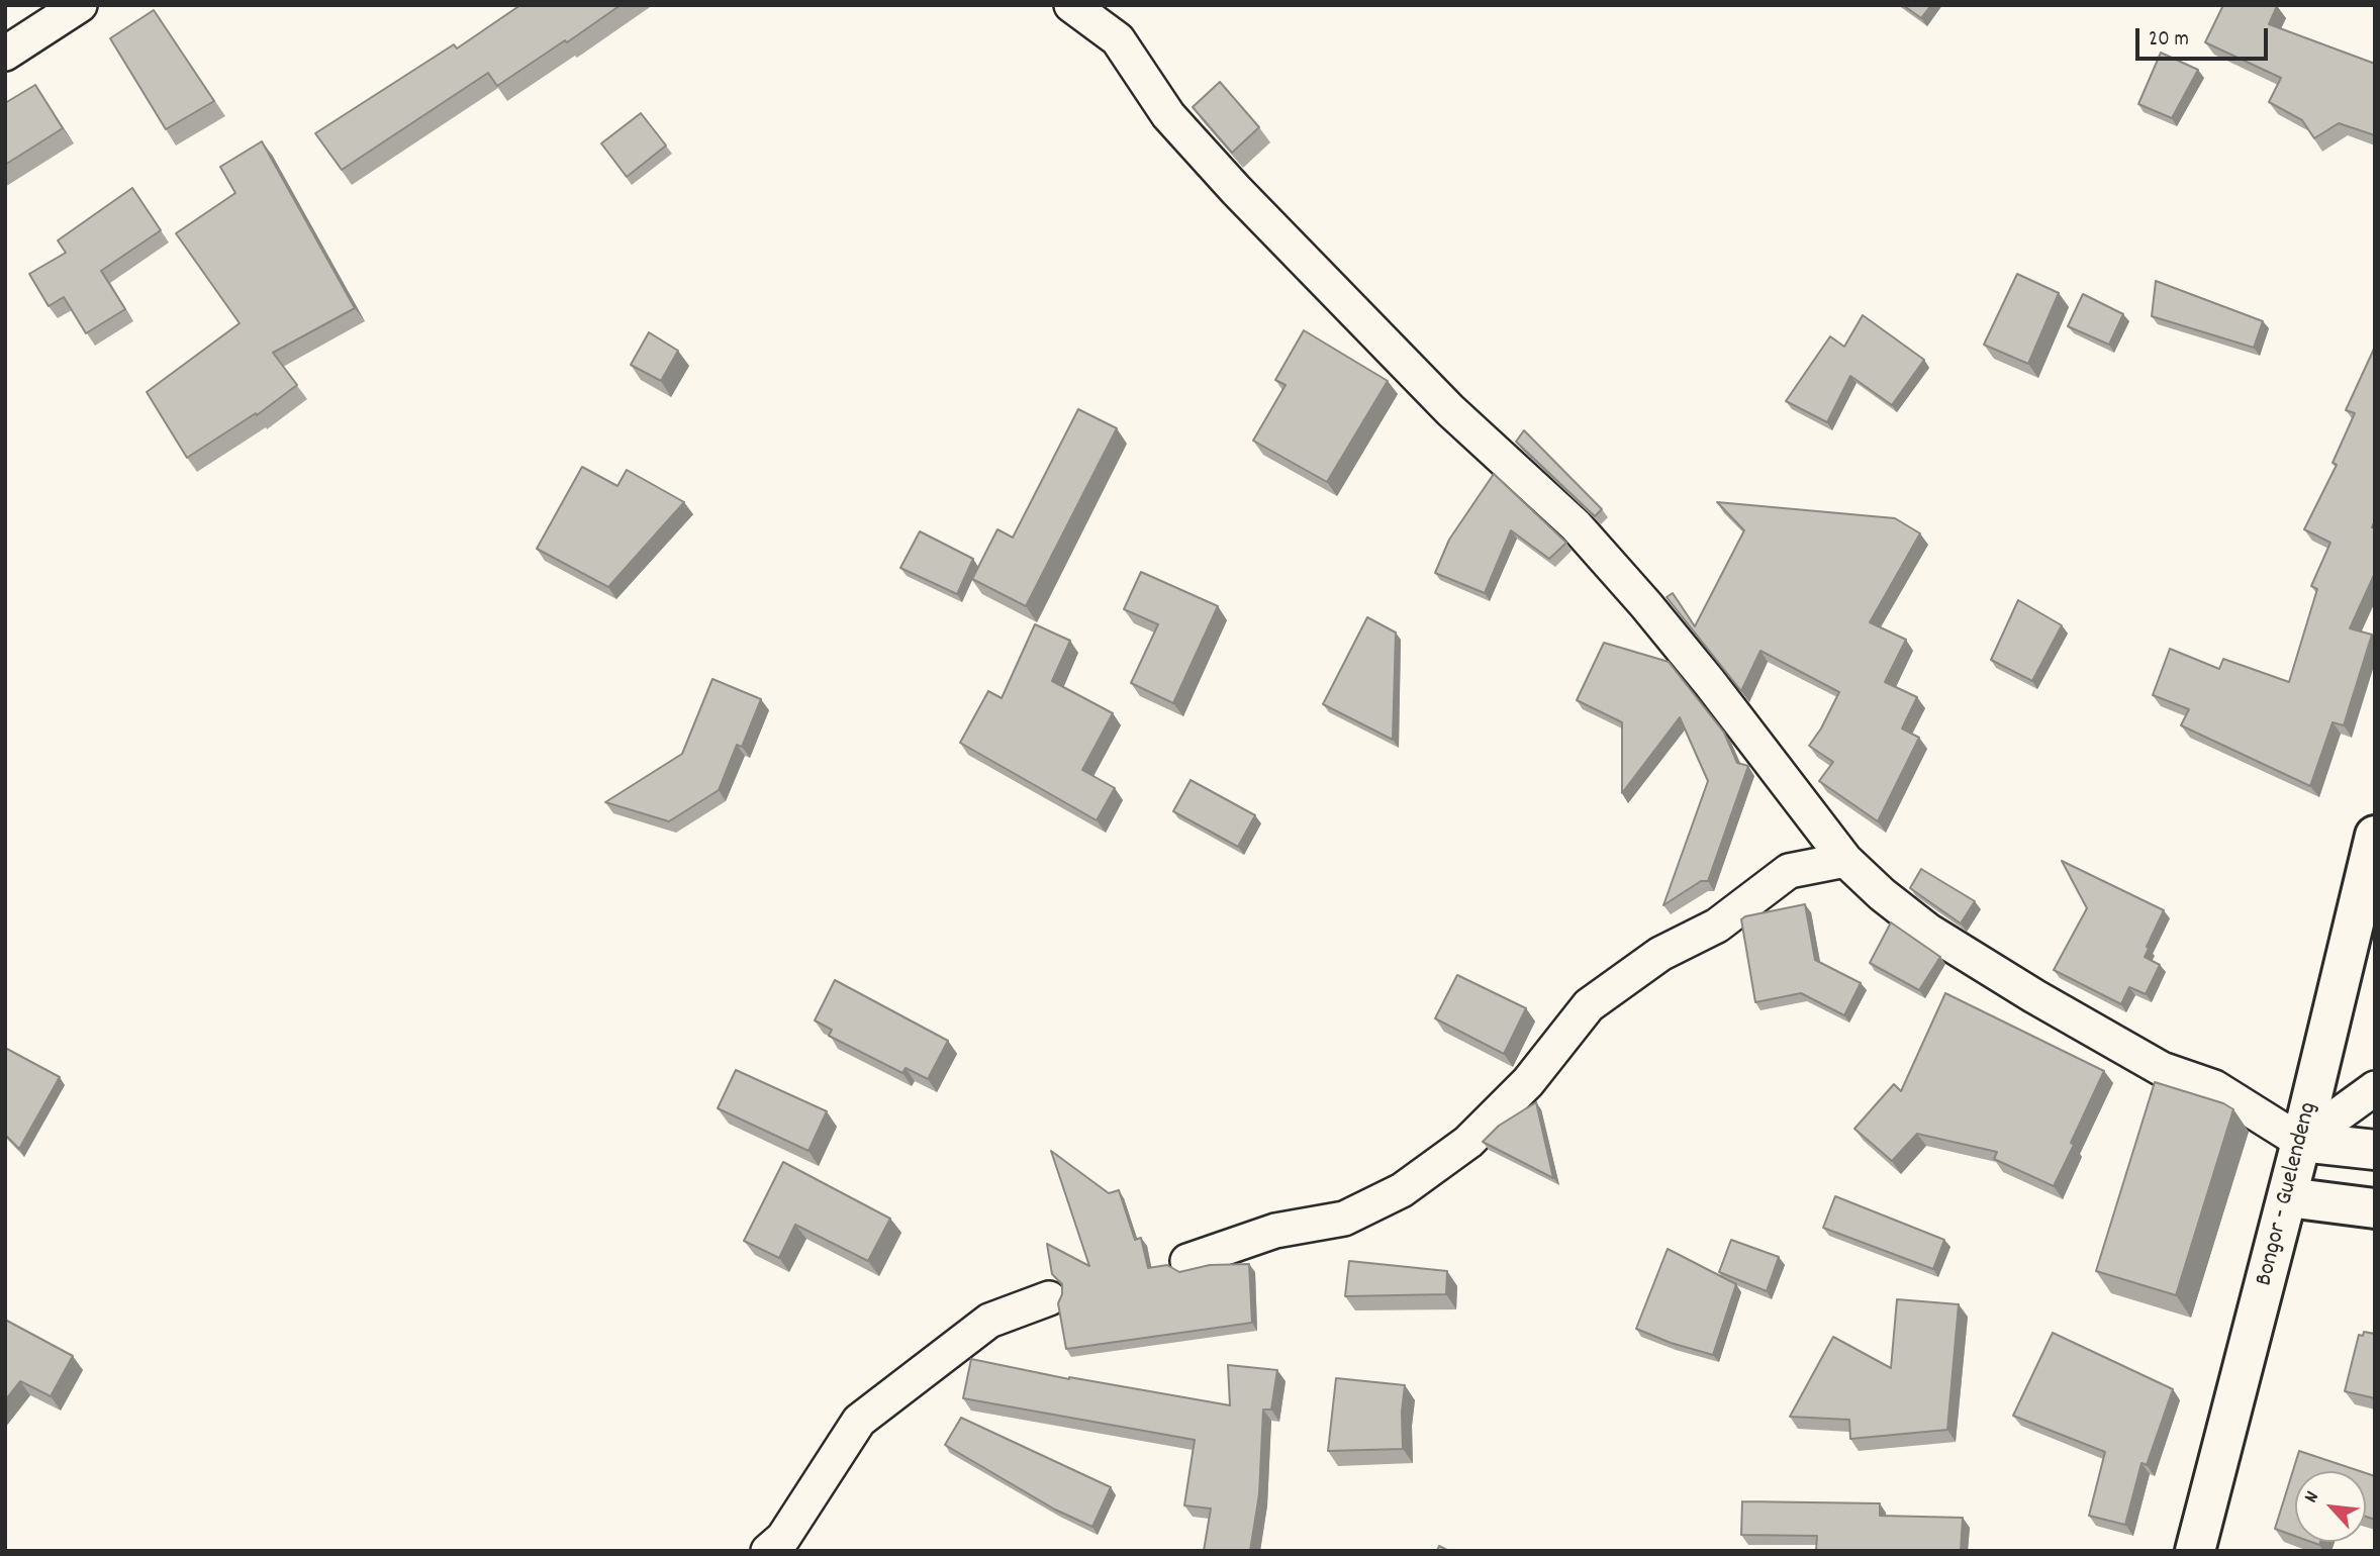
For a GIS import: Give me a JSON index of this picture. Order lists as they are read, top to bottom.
{
  "streets": {
    "main road": ["Bongor - Guelendeng"]
  },
  "scale_bar": "20 m",
  "north": "top left"
}
